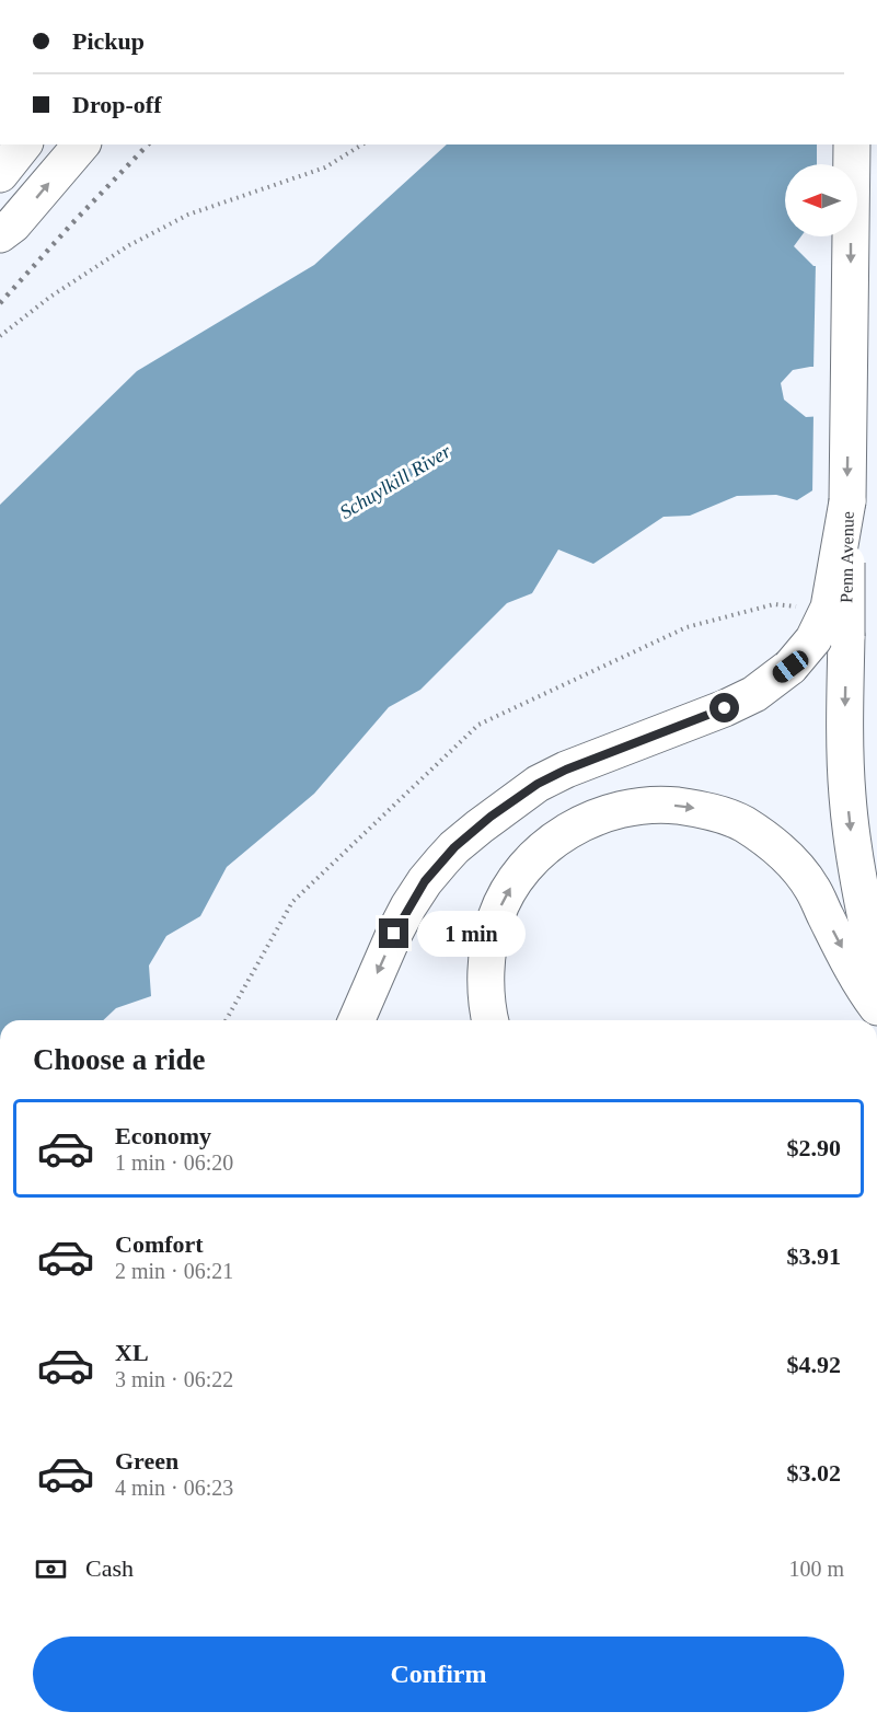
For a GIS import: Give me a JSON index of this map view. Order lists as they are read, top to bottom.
{
  "streets": {
    "main road": ["Penn Avenue"]
  },
  "one_way": ["Penn Avenue"],
  "water": ["Schuylkill River"],
  "north": "left",
  "page": {
    "banner": ["Pickup", "Drop-off"],
    "bubble": "1 min",
    "heading": "Choose a ride",
    "list": [
      {
        "name": "Economy",
        "note": "1 min · 06:20",
        "value": "$2.90"
      },
      {
        "name": "Comfort",
        "note": "2 min · 06:21",
        "value": "$3.91"
      },
      {
        "name": "XL",
        "note": "3 min · 06:22",
        "value": "$4.92"
      },
      {
        "name": "Green",
        "note": "4 min · 06:23",
        "value": "$3.02"
      }
    ],
    "pay": ["Cash", "100 m"],
    "buttons": "Confirm"
  }
}
